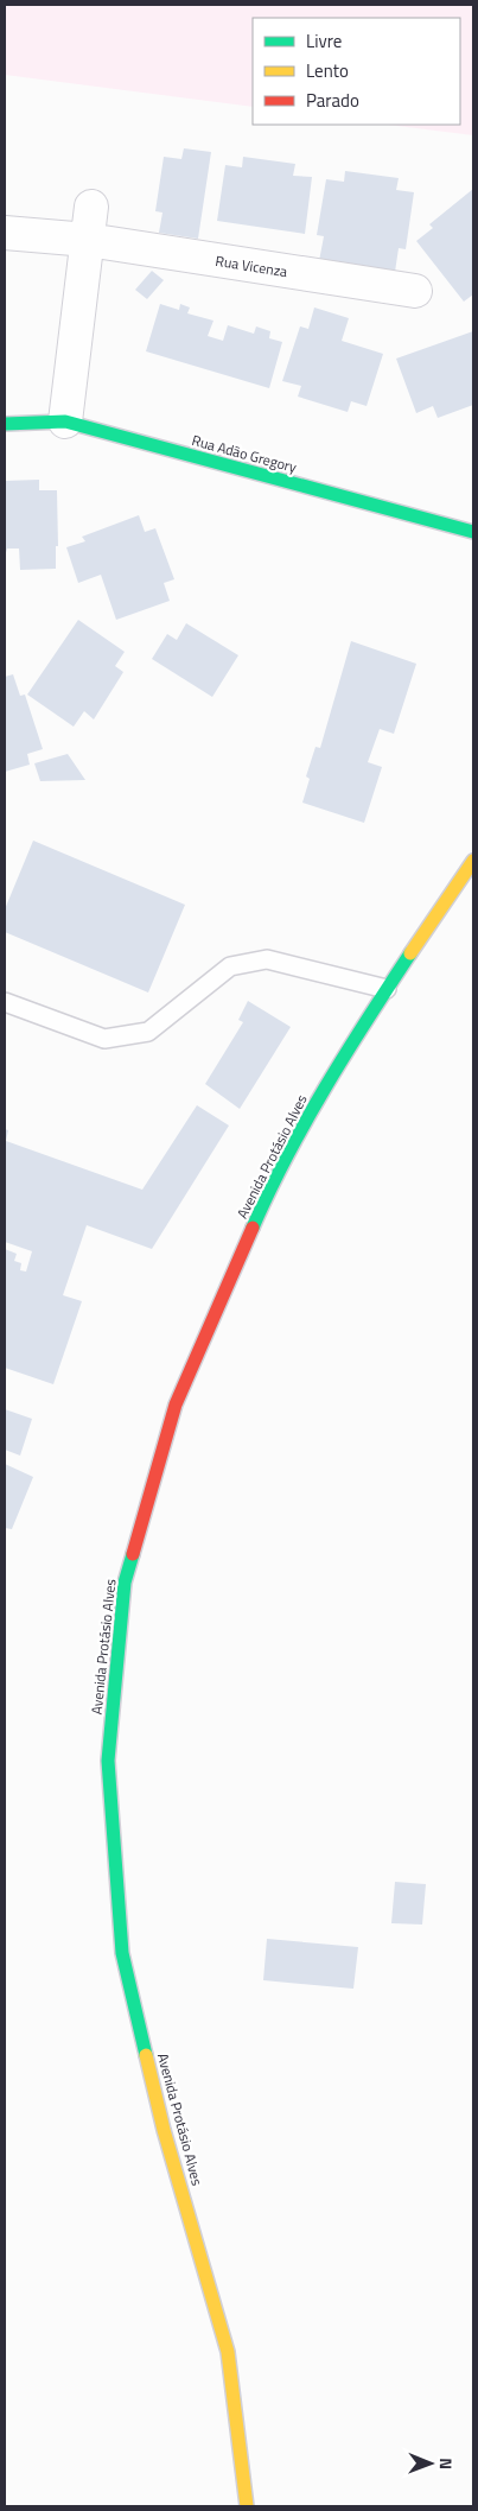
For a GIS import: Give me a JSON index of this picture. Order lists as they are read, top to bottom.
{
  "streets": {
    "main road": ["Rua Adão Gregory", "Avenida Protásio Alves"],
    "street": ["Rua Vicenza"]
  },
  "legend": ["Livre", "Lento", "Parado"],
  "north": "right"
}
